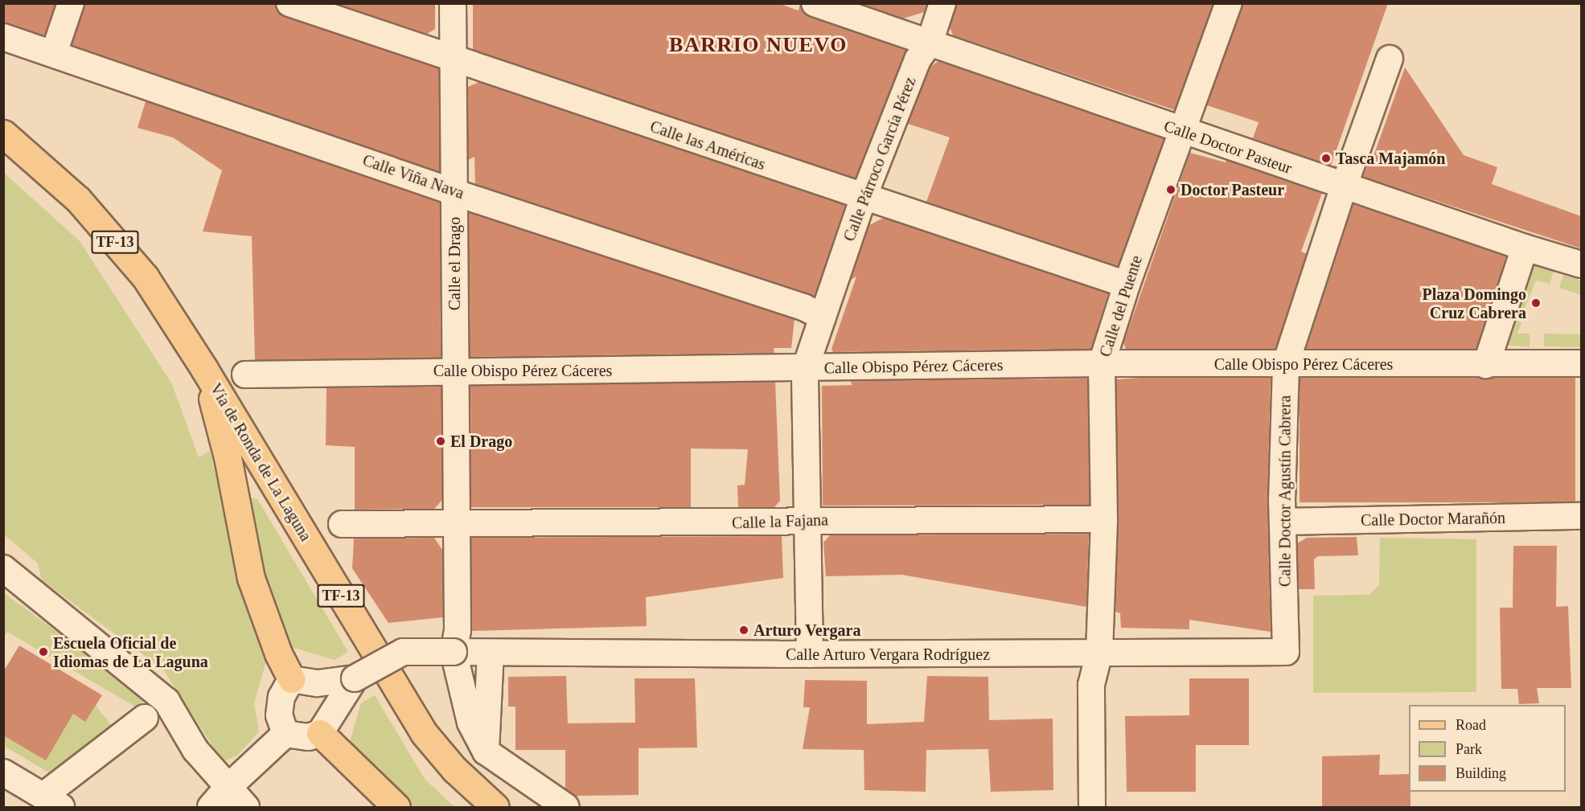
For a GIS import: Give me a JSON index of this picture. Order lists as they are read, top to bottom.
{
  "streets": {
    "main road": ["TF-13", "Vía de Ronda de La Laguna"],
    "street": [
      "Calle las Américas",
      "Calle Doctor Pasteur",
      "Calle Párroco García Pérez",
      "Calle Viña Nava",
      "Calle el Drago",
      "Calle del Puente",
      "Calle Obispo Pérez Cáceres",
      "Calle Doctor Agustín Cabrera",
      "Calle Doctor Marañón",
      "Calle la Fajana",
      "Calle Arturo Vergara Rodríguez"
    ]
  },
  "crossings": [
    ["Calle las Américas", "Calle Párroco García Pérez"],
    ["Calle las Américas", "Calle el Drago"],
    ["Calle las Américas", "Calle del Puente"],
    ["Calle Doctor Pasteur", "Calle Párroco García Pérez"],
    ["Calle Doctor Pasteur", "Calle del Puente"],
    ["Calle Doctor Pasteur", "Calle Doctor Agustín Cabrera"],
    ["Calle Párroco García Pérez", "Calle Viña Nava"],
    ["Calle Párroco García Pérez", "Calle Obispo Pérez Cáceres"],
    ["Calle Párroco García Pérez", "Calle la Fajana"],
    ["Calle Párroco García Pérez", "Calle Arturo Vergara Rodríguez"],
    ["Calle Viña Nava", "Calle el Drago"],
    ["Calle el Drago", "Calle Obispo Pérez Cáceres"],
    ["Calle el Drago", "Calle la Fajana"],
    ["Calle el Drago", "Calle Arturo Vergara Rodríguez"],
    ["Calle del Puente", "Calle Obispo Pérez Cáceres"],
    ["Calle del Puente", "Calle la Fajana"],
    ["Calle del Puente", "Calle Arturo Vergara Rodríguez"],
    ["Calle Obispo Pérez Cáceres", "Calle Doctor Agustín Cabrera"],
    ["Calle Doctor Agustín Cabrera", "Calle Doctor Marañón"],
    ["Calle Doctor Agustín Cabrera", "Calle Arturo Vergara Rodríguez"]
  ],
  "districts": ["BARRIO NUEVO"],
  "places": [
    "Tasca Majamón",
    "Doctor Pasteur",
    "Plaza Domingo Cruz Cabrera",
    "El Drago",
    "Arturo Vergara",
    "Escuela Oficial de Idiomas de La Laguna"
  ],
  "legend": ["Road", "Park", "Building"]
}
